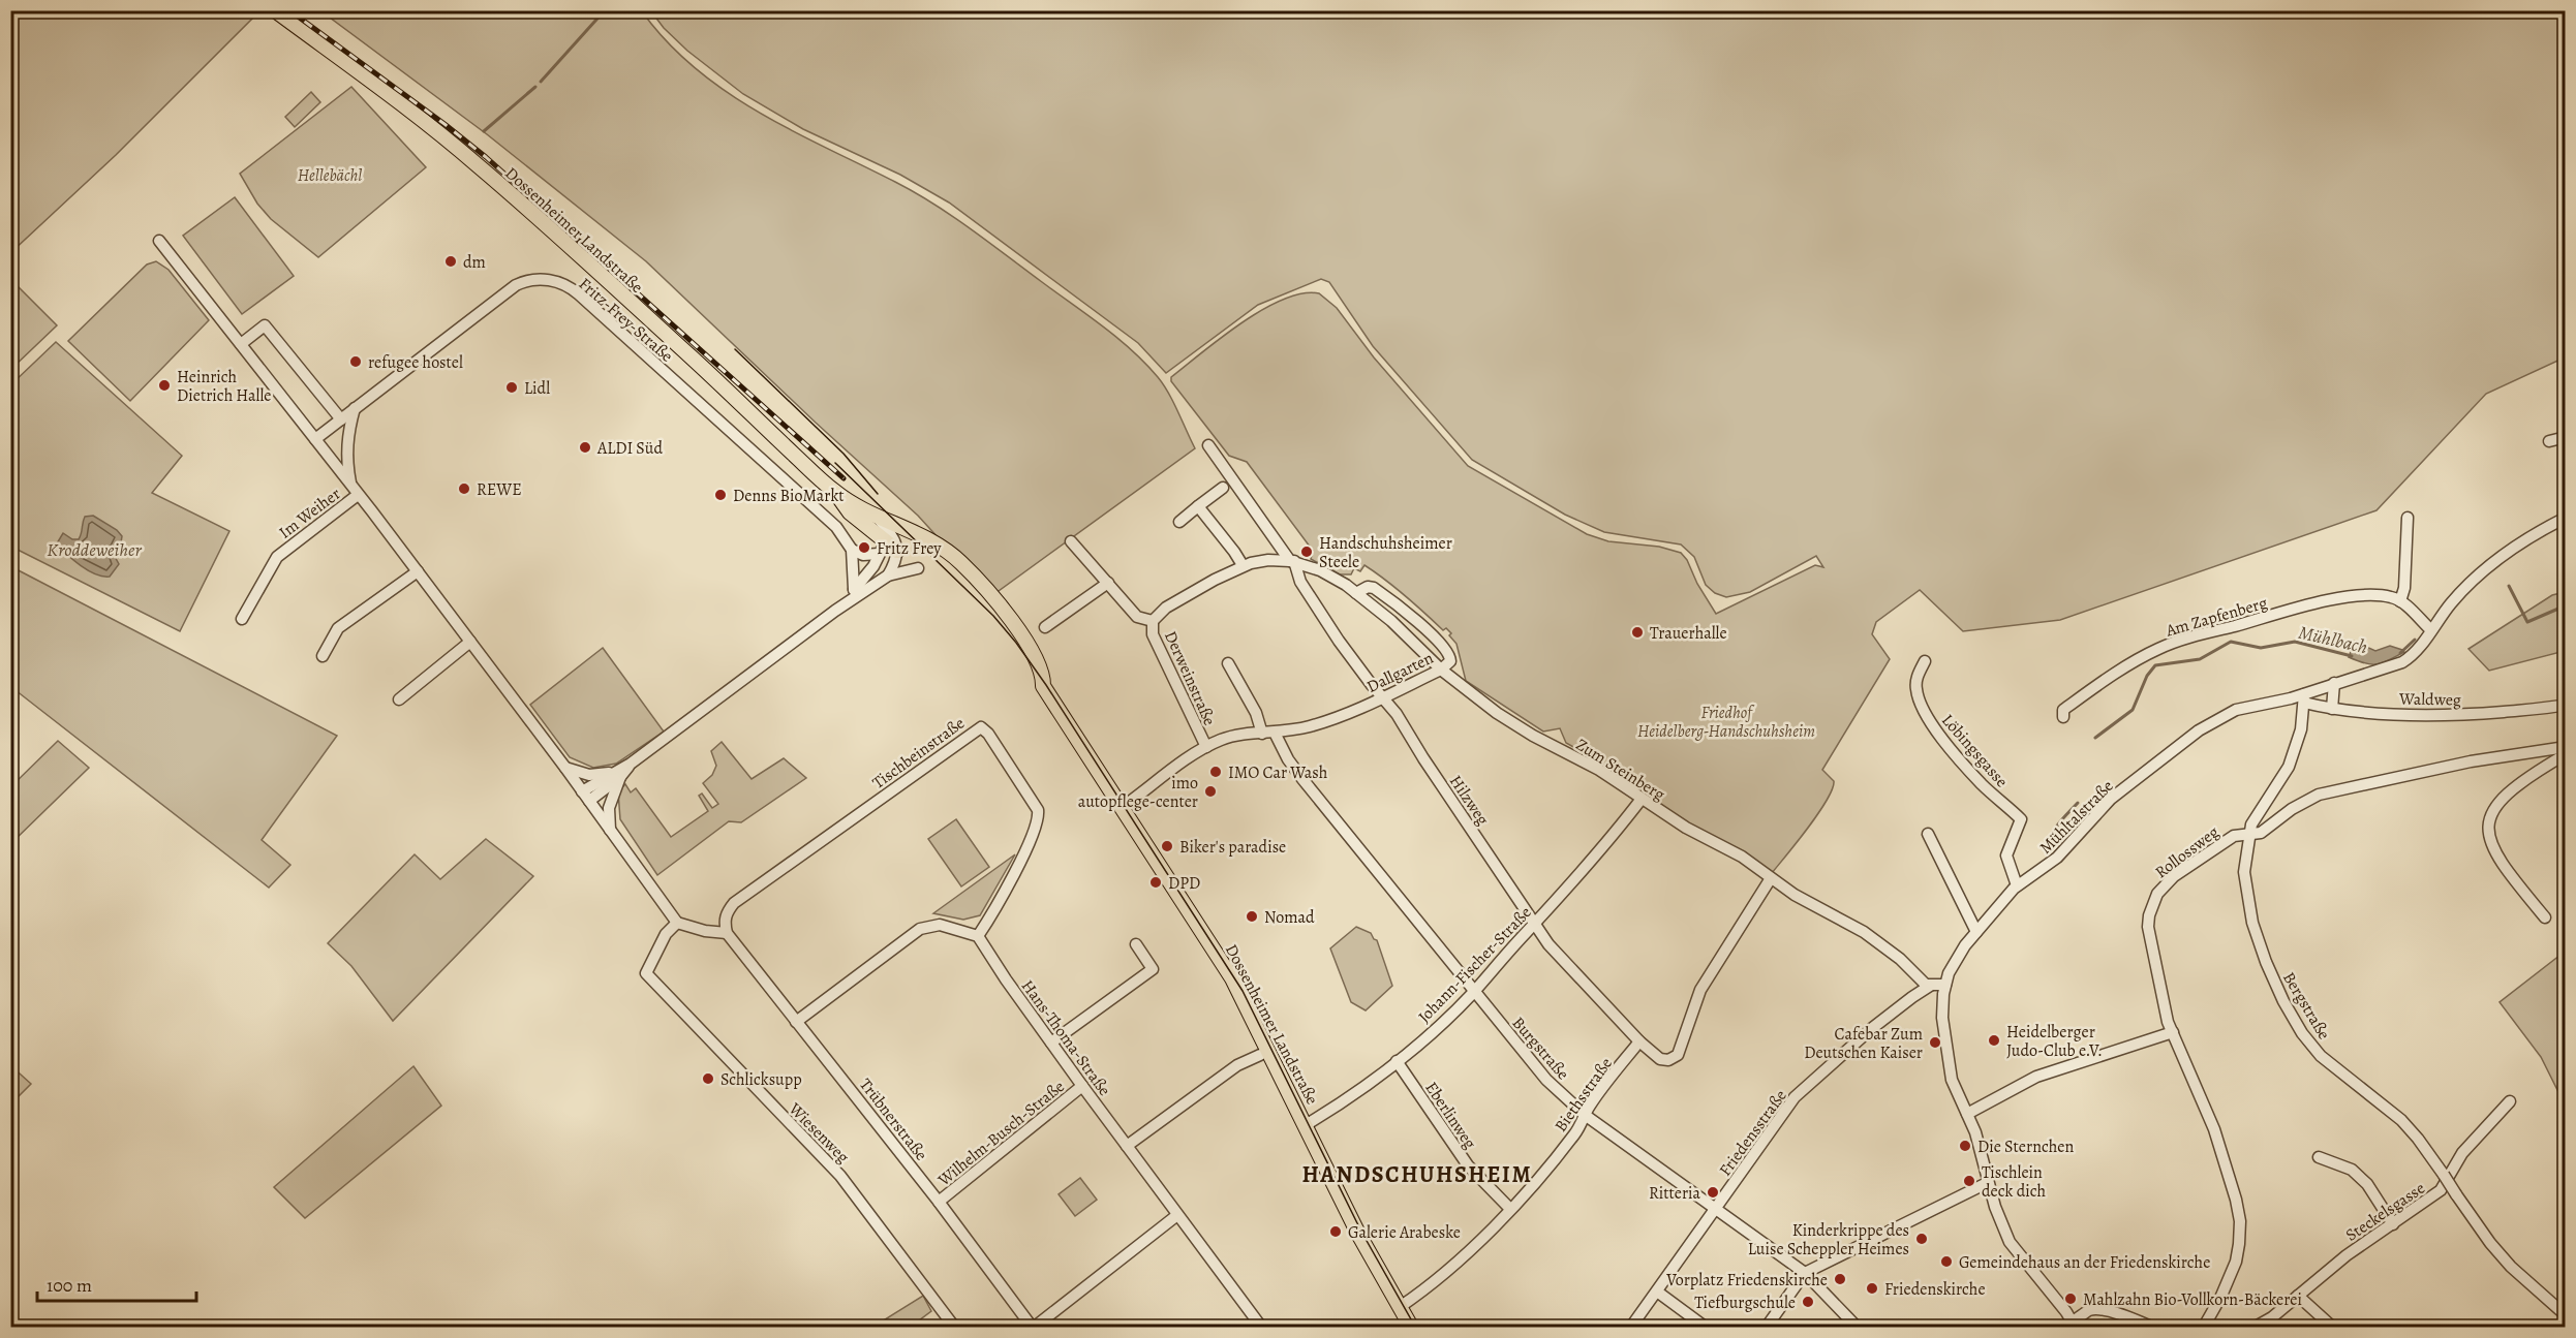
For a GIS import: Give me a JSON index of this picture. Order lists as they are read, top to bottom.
{
  "streets": {
    "main road": ["Dossenheimer Landstraße"],
    "street": [
      "Fritz-Frey-Straße",
      "Im Weiher",
      "Am Zapfenberg",
      "Dallgarten",
      "Derweinstraße",
      "Waldweg",
      "Löbingsgasse",
      "Tischbeinstraße",
      "Zum Steinberg",
      "Hilzweg",
      "Mühltalstraße",
      "Rollossweg",
      "Johann-Fischer-Straße",
      "Bergstraße",
      "Hans-Thoma-Straße",
      "Burgstraße",
      "Biethsstraße",
      "Eberlinweg",
      "Trübnerstraße",
      "Wiesenweg",
      "Wilhelm-Busch-Straße",
      "Friedensstraße",
      "Steckelsgasse"
    ]
  },
  "crossings": [
    ["Dossenheimer Landstraße", "Johann-Fischer-Straße"],
    ["Dossenheimer Landstraße", "Biethsstraße"],
    ["Dallgarten", "Zum Steinberg"],
    ["Dallgarten", "Hilzweg"],
    ["Dallgarten", "Burgstraße"],
    ["Derweinstraße", "Zum Steinberg"],
    ["Waldweg", "Mühltalstraße"],
    ["Waldweg", "Bergstraße"],
    ["Löbingsgasse", "Mühltalstraße"],
    ["Tischbeinstraße", "Hans-Thoma-Straße"],
    ["Tischbeinstraße", "Trübnerstraße"],
    ["Zum Steinberg", "Hilzweg"],
    ["Zum Steinberg", "Johann-Fischer-Straße"],
    ["Zum Steinberg", "Friedensstraße"],
    ["Hilzweg", "Johann-Fischer-Straße"],
    ["Hilzweg", "Biethsstraße"],
    ["Mühltalstraße", "Bergstraße"],
    ["Rollossweg", "Bergstraße"],
    ["Johann-Fischer-Straße", "Burgstraße"],
    ["Johann-Fischer-Straße", "Eberlinweg"],
    ["Hans-Thoma-Straße", "Wilhelm-Busch-Straße"],
    ["Burgstraße", "Biethsstraße"],
    ["Burgstraße", "Friedensstraße"],
    ["Biethsstraße", "Eberlinweg"],
    ["Trübnerstraße", "Wilhelm-Busch-Straße"]
  ],
  "districts": ["HANDSCHUHSHEIM"],
  "water": ["Kroddeweiher", "Mühlbach"],
  "parks": ["Hellebächl", "Friedhof Heidelberg-Handschuhsheim"],
  "places": [
    "dm",
    "refugee hostel",
    "Heinrich Dietrich Halle",
    "Lidl",
    "ALDI Süd",
    "REWE",
    "Denns BioMarkt",
    "Fritz Frey",
    "Handschuhsheimer Steele",
    "Trauerhalle",
    "IMO Car Wash",
    "imo autopflege-center",
    "Biker's paradise",
    "DPD",
    "Nomad",
    "Heidelberger Judo-Club e.V.",
    "Cafebar Zum Deutschen Kaiser",
    "Schlicksupp",
    "Die Sternchen",
    "Tischlein deck dich",
    "Ritteria",
    "Galerie Arabeske",
    "Kinderkrippe des Luise Scheppler Heimes",
    "Gemeindehaus an der Friedenskirche",
    "Vorplatz Friedenskirche",
    "Friedenskirche",
    "Mahlzahn Bio-Vollkorn-Bäckerei",
    "Tiefburgschule"
  ],
  "scale_bar": "100 m"
}
